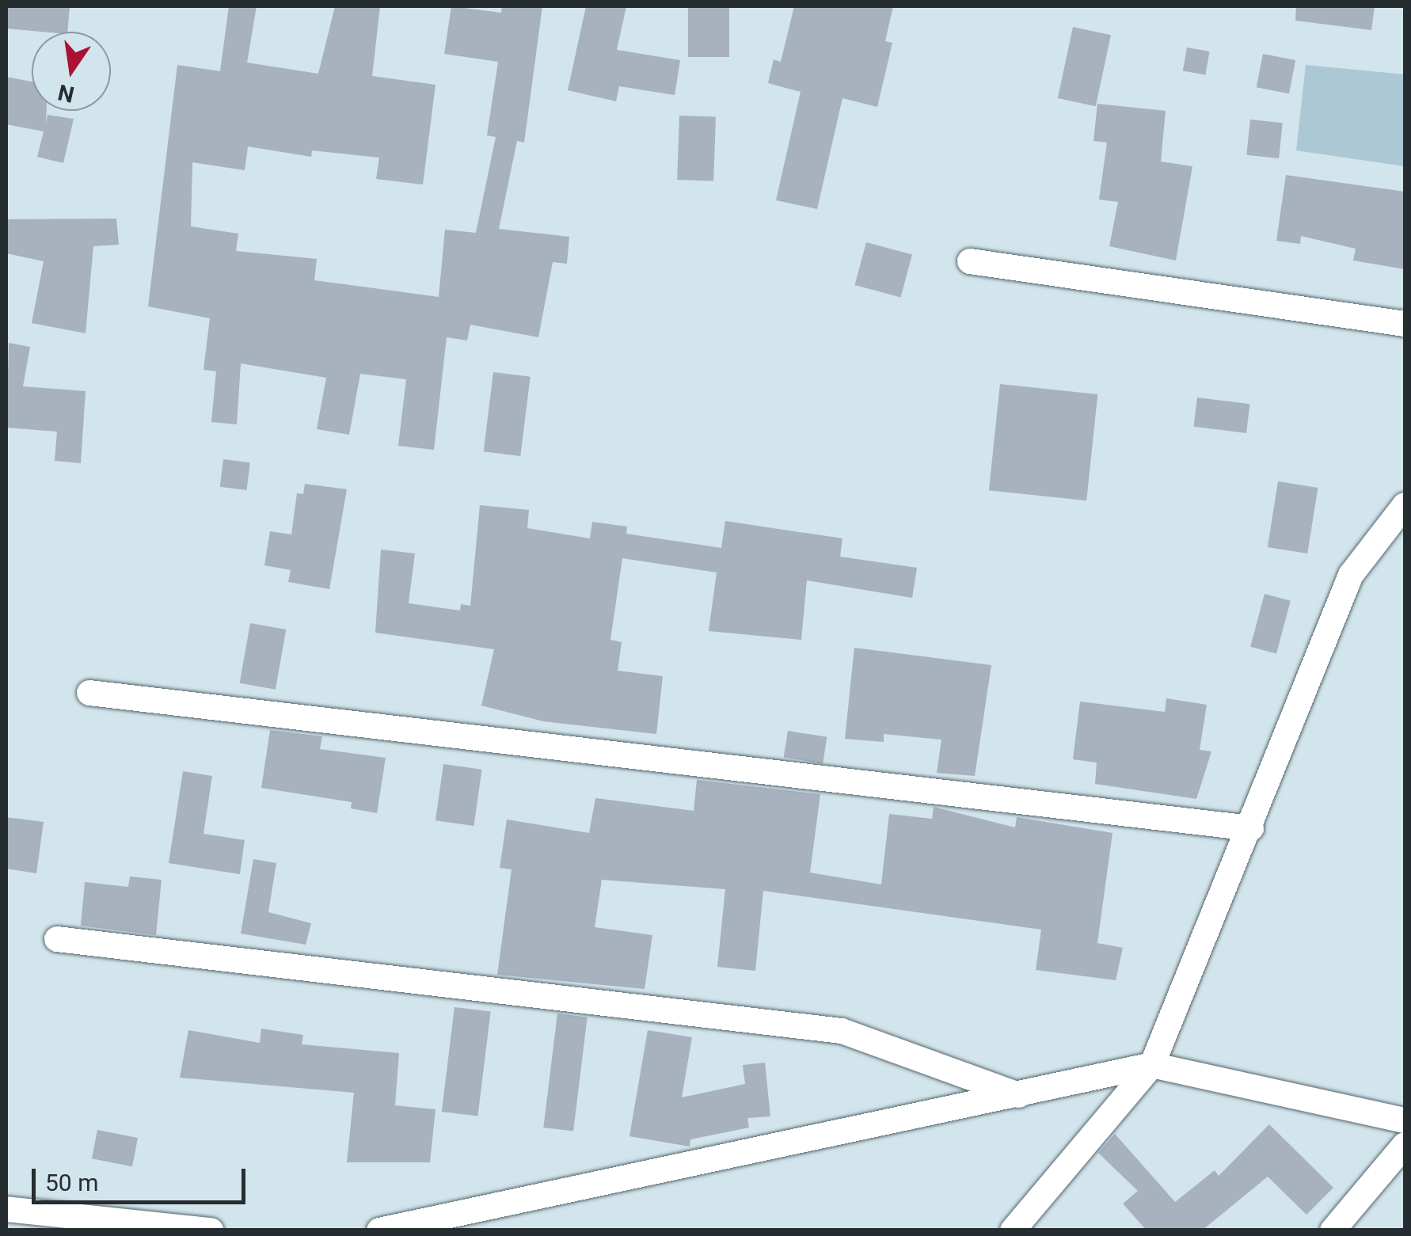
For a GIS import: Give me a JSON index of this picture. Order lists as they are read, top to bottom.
{
  "scale_bar": "50 m",
  "north": "bottom"
}
